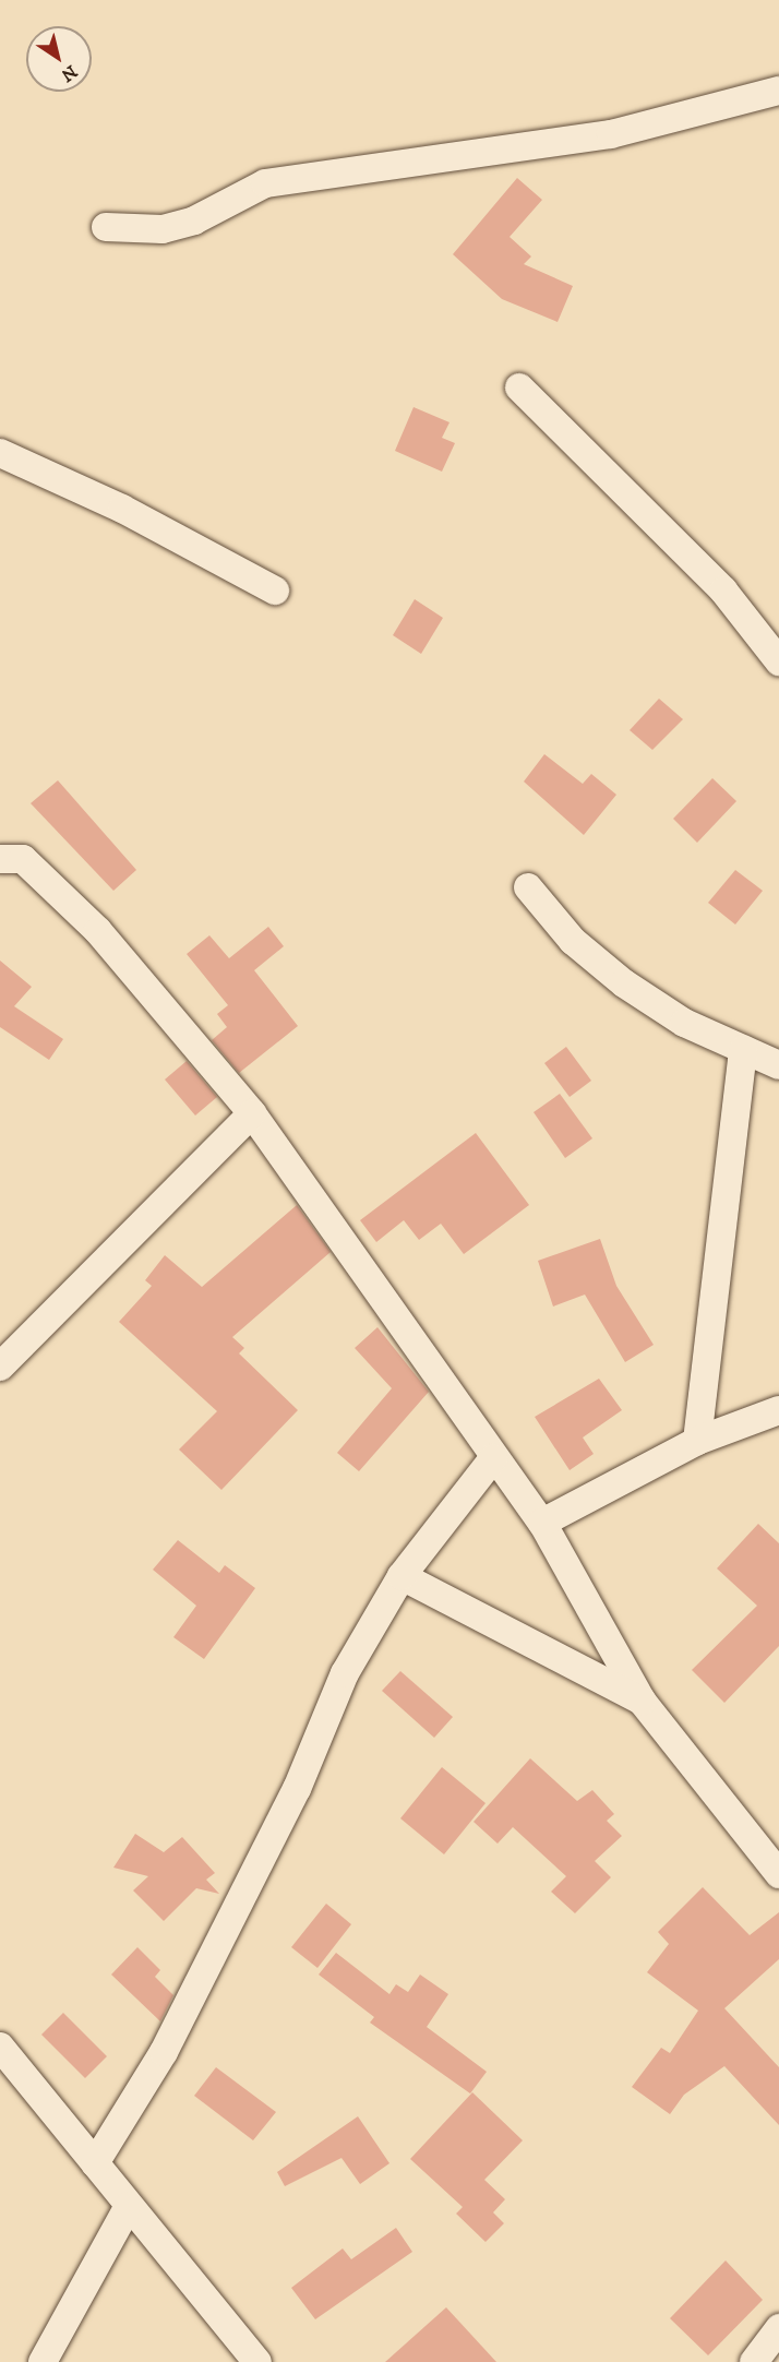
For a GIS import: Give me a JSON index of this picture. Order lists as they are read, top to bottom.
{
  "north": "bottom right"
}
